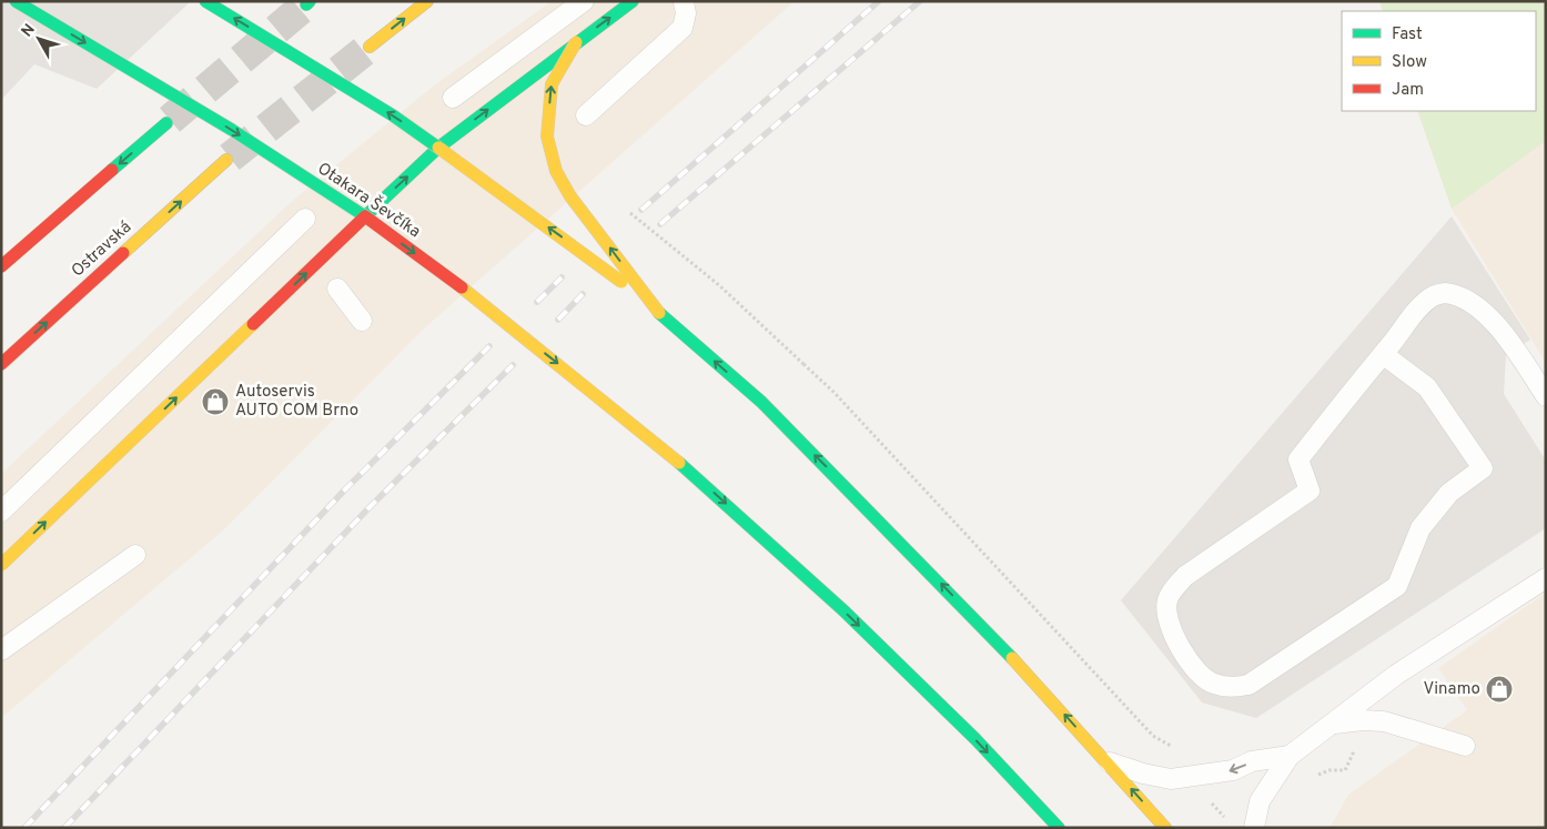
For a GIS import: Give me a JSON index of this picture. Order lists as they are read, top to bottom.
{
  "streets": {
    "main road": ["Otakara Ševčíka", "Ostravská"]
  },
  "places": {
    "shop": ["Autoservis AUTO COM Brno", "Vinamo"]
  },
  "legend": ["Fast", "Slow", "Jam"],
  "north": "top left"
}
